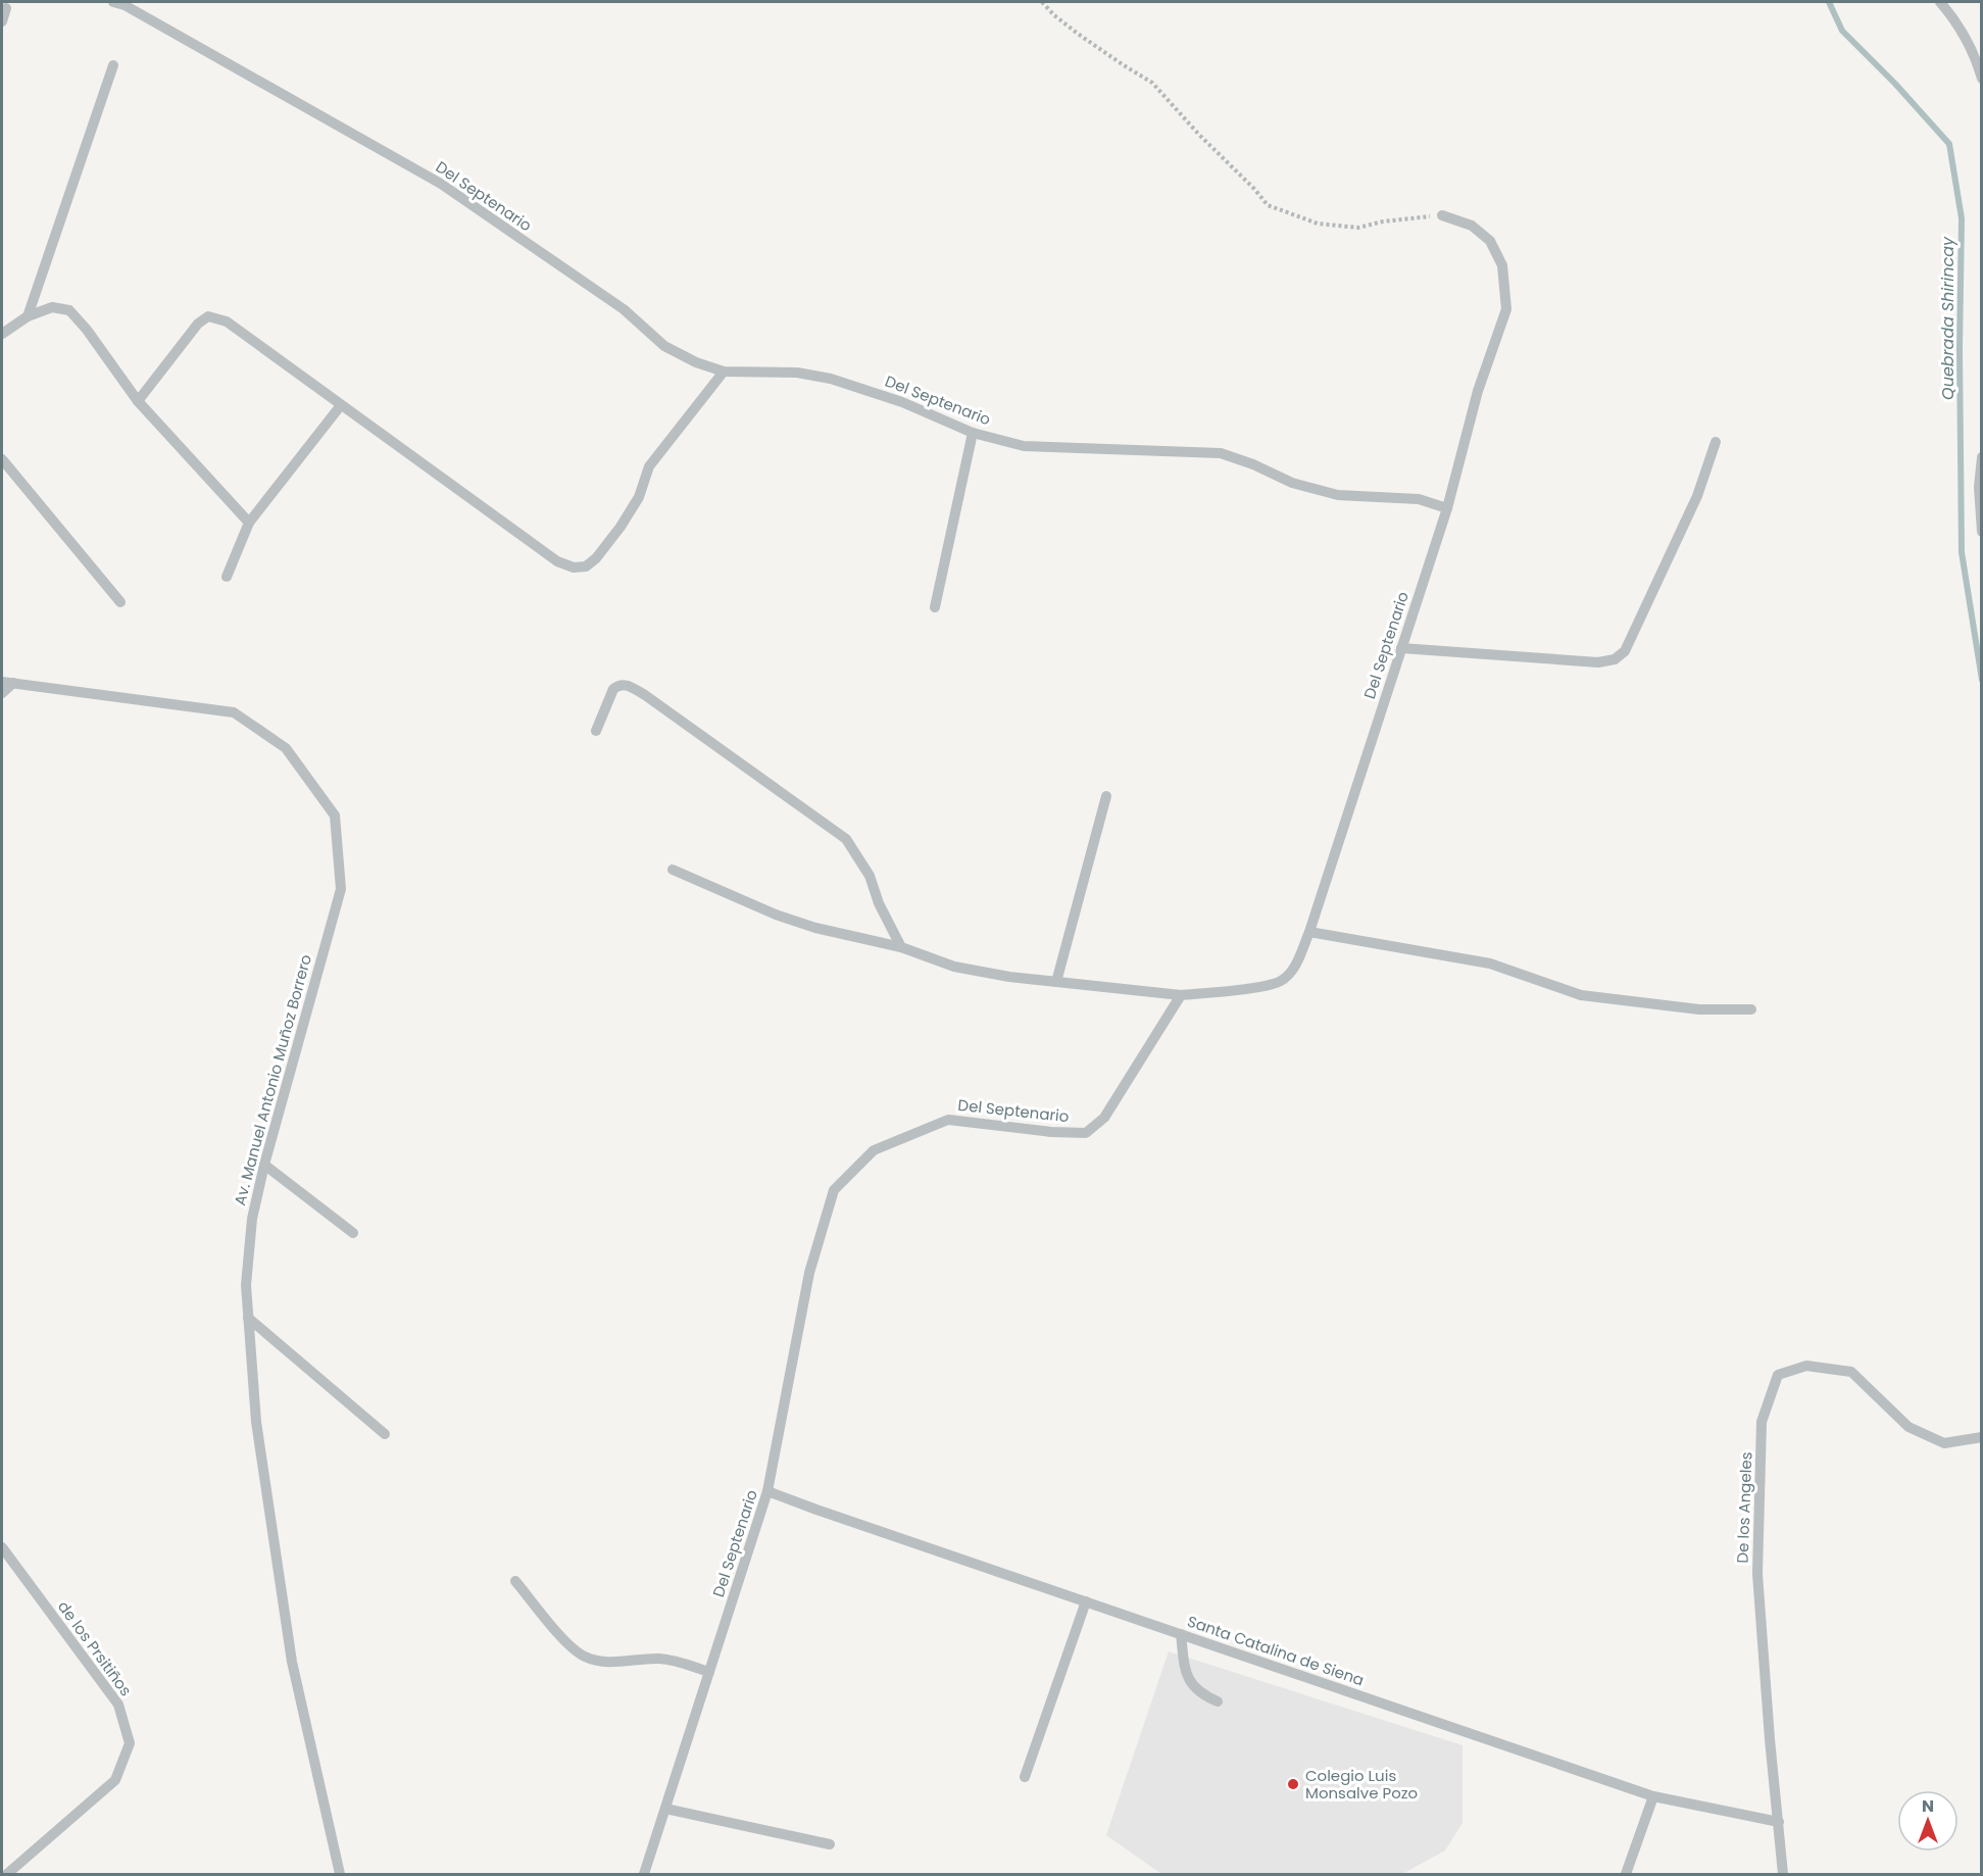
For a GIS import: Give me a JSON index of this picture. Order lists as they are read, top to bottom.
{
  "streets": {
    "street": [
      "Del Septenario",
      "Av. Manuel Antonio Muñoz Borrero",
      "De los Angeles",
      "de los Prsitiños",
      "Santa Catalina de Siena"
    ]
  },
  "crossings": [
    ["Del Septenario", "Santa Catalina de Siena"],
    ["De los Angeles", "Santa Catalina de Siena"]
  ],
  "water": ["Quebrada Shirincay"],
  "places": ["Colegio Luis Monsalve Pozo"],
  "north": "top"
}
